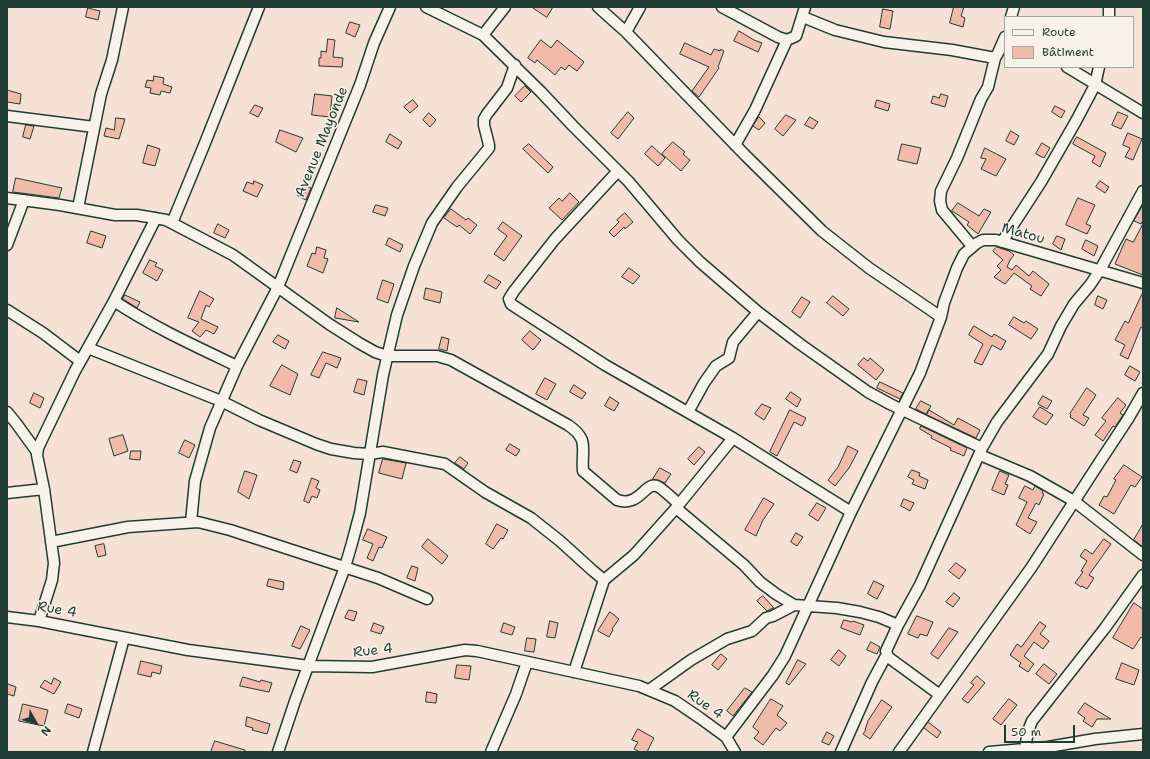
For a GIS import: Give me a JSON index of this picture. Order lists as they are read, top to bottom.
{
  "streets": {
    "street": ["Avenue Mayonde", "Matou", "Rue 4"]
  },
  "legend": ["Route", "Bâtiment"],
  "scale_bar": "50 m",
  "north": "bottom right"
}
